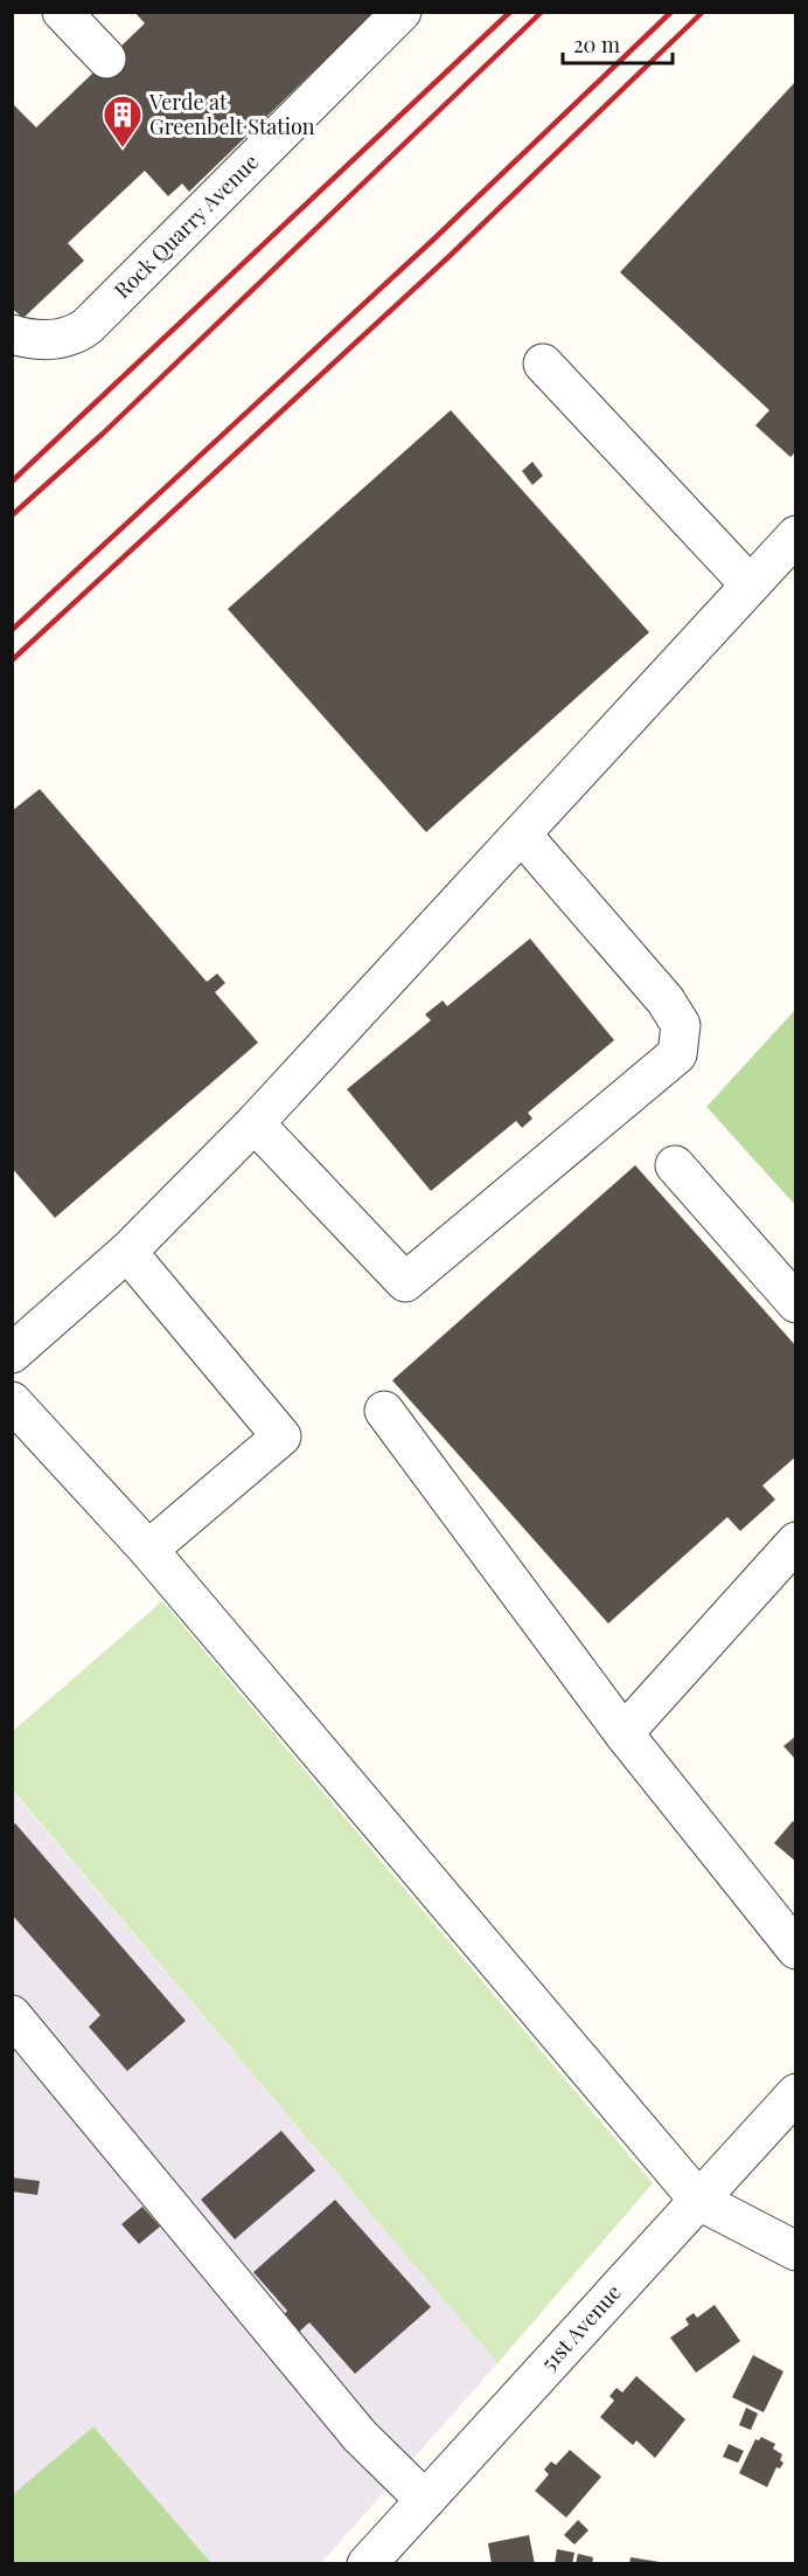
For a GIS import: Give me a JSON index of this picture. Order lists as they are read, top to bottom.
{
  "streets": {
    "street": ["Rock Quarry Avenue", "51st Avenue"]
  },
  "places": {
    "building": ["Verde at Greenbelt Station"]
  },
  "scale_bar": "20 m"
}
